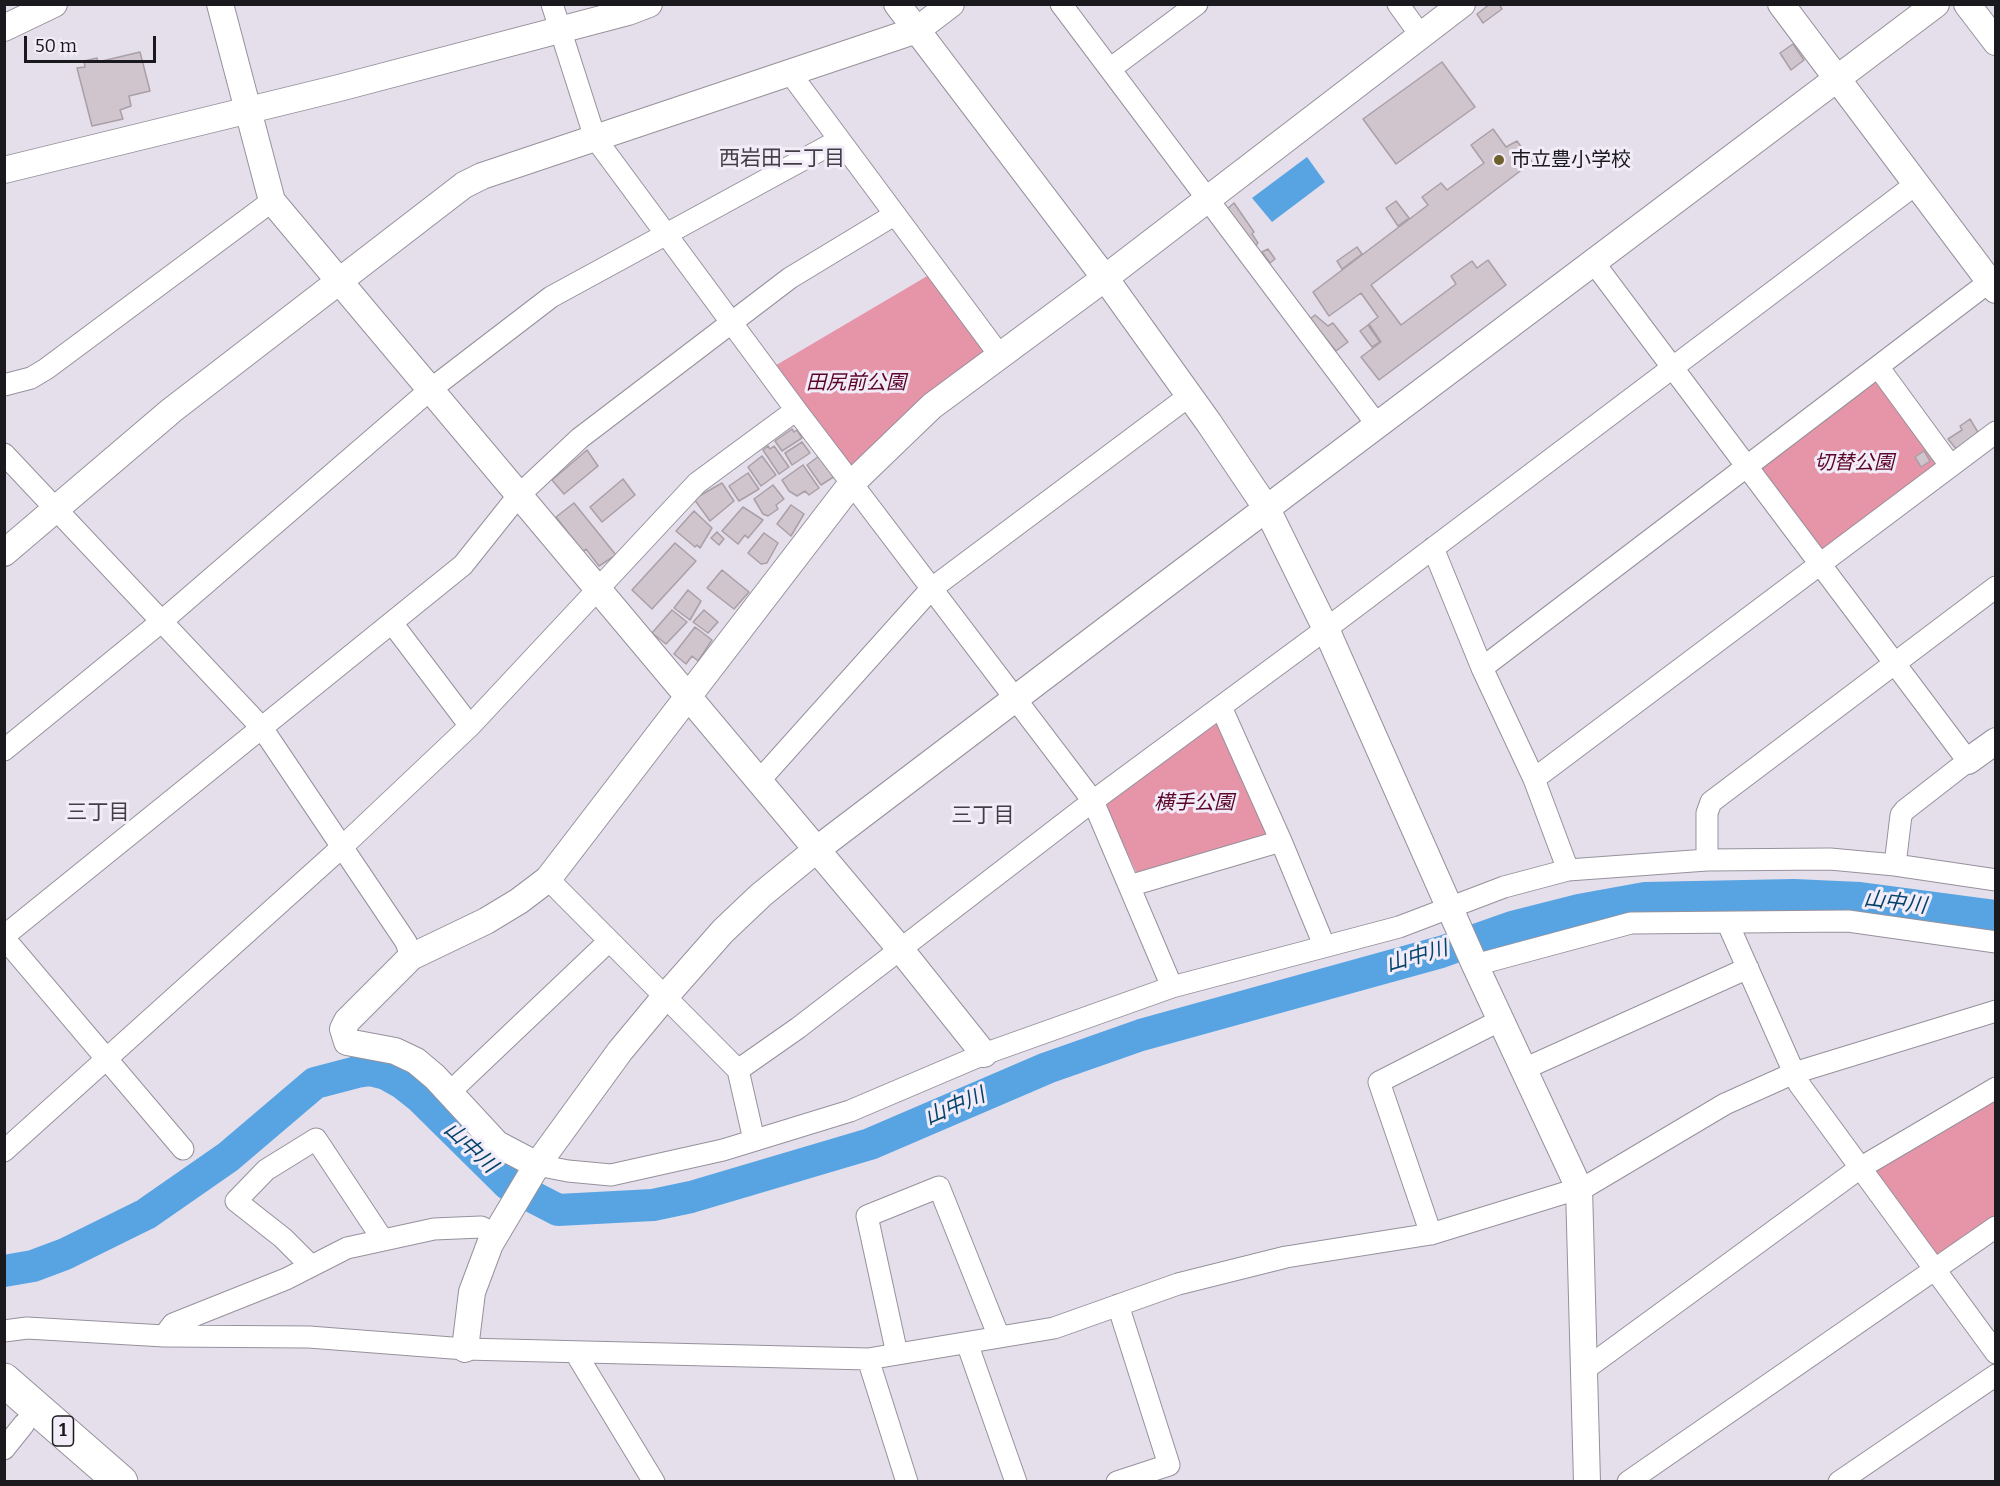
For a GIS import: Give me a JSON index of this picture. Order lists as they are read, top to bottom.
{
  "streets": {
    "highway": ["1"]
  },
  "districts": ["西岩田二丁目", "三丁目", "三丁目"],
  "water": ["山中川"],
  "parks": ["田尻前公園", "切替公園", "横手公園"],
  "places": ["市立豊小学校"],
  "scale_bar": "50 m"
}
